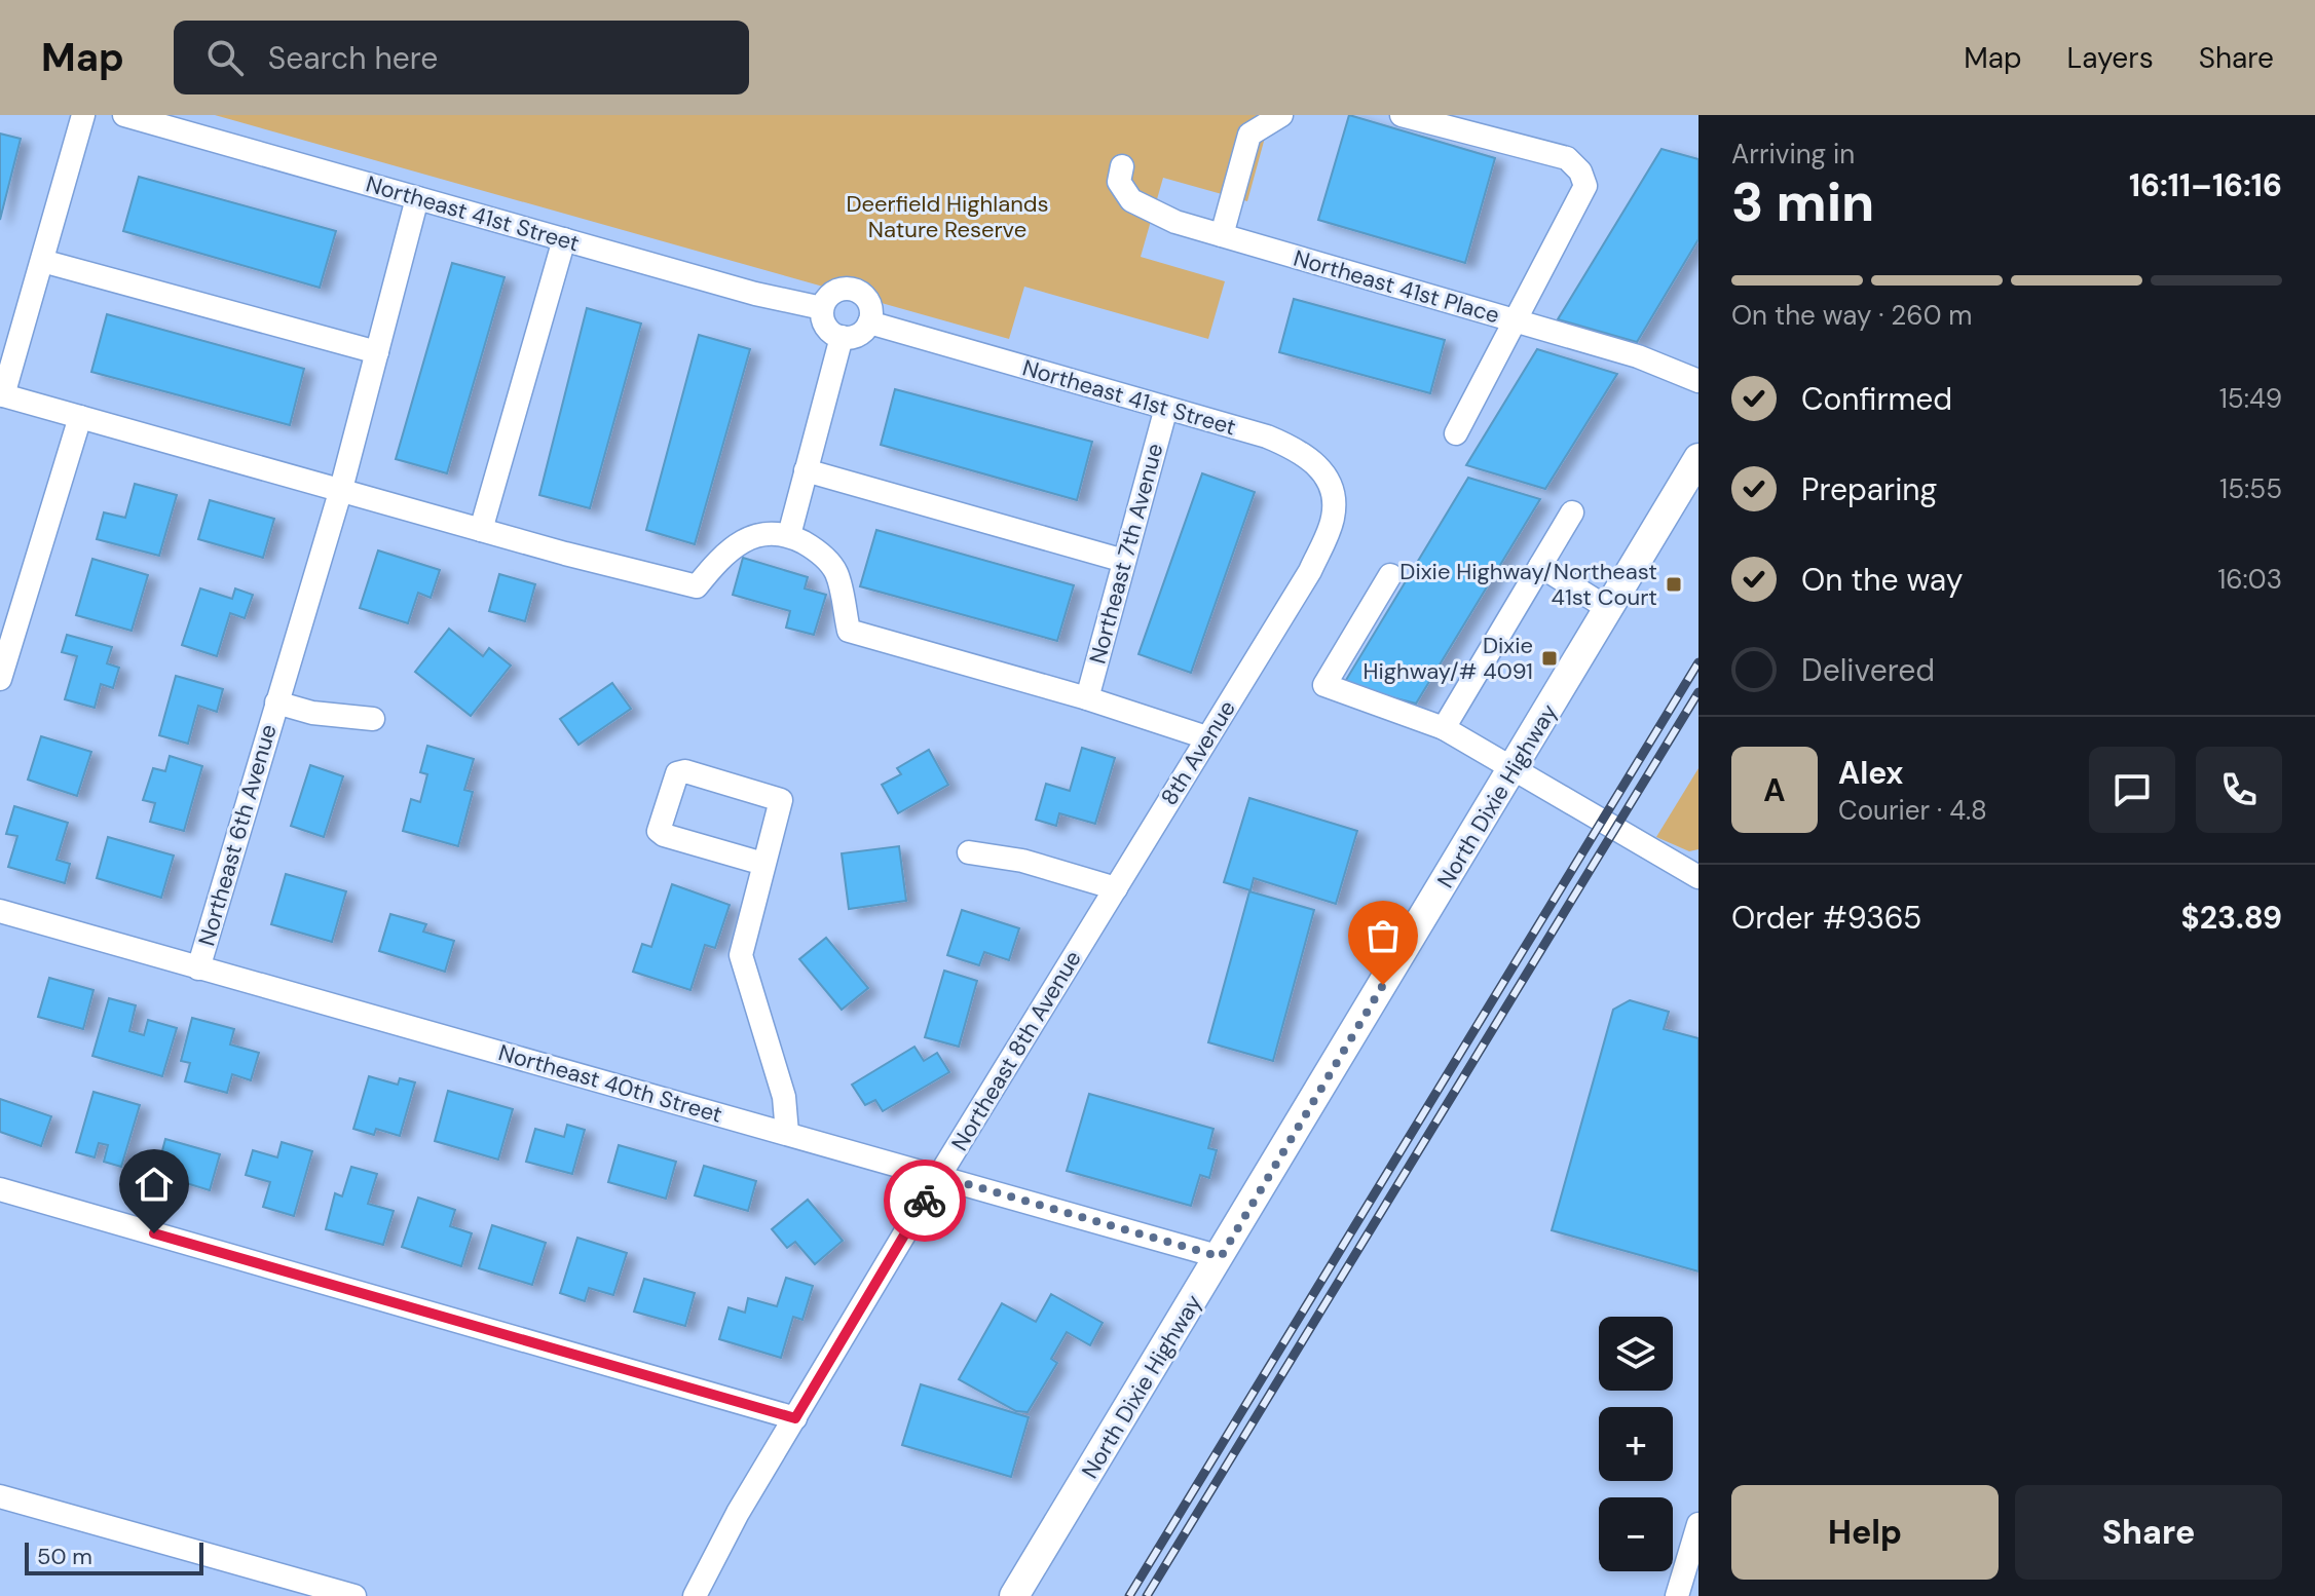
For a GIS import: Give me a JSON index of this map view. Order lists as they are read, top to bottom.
{
  "streets": {
    "main road": ["North Dixie Highway"],
    "street": [
      "Northeast 41st Street",
      "Northeast 41st Place",
      "Northeast 7th Avenue",
      "8th Avenue",
      "Northeast 6th Avenue",
      "Northeast 8th Avenue",
      "Northeast 40th Street"
    ]
  },
  "crossings": [
    ["Northeast 41st Street", "Northeast 7th Avenue"],
    ["Northeast 41st Street", "8th Avenue"],
    ["Northeast 41st Street", "Northeast 6th Avenue"],
    ["8th Avenue", "Northeast 8th Avenue"],
    ["North Dixie Highway", "Northeast 40th Street"],
    ["Northeast 6th Avenue", "Northeast 40th Street"],
    ["Northeast 8th Avenue", "Northeast 40th Street"]
  ],
  "parks": ["Deerfield Highlands Nature Reserve"],
  "places": {
    "transit": ["Dixie Highway/Northeast 41st Court", "Dixie Highway/# 4091"]
  },
  "scale_bar": "50 m",
  "page": {
    "header": "Map",
    "search": "Search here",
    "nav": ["Map", "Layers", "Share"],
    "heading": ["3 min", "Arriving in", "16:11–16:16"],
    "panel": [
      "Alex",
      "Courier · 4.8",
      "Order #9365",
      "$23.89"
    ],
    "bar": "On the way · 260 m",
    "list": [
      ["Confirmed", "15:49"],
      ["Preparing", "15:55"],
      ["On the way", "16:03"],
      "Delivered"
    ],
    "round": "A",
    "map_buttons": ["+", "−"],
    "buttons": ["Help", "Share"],
    "scale": "50 m"
  }
}
